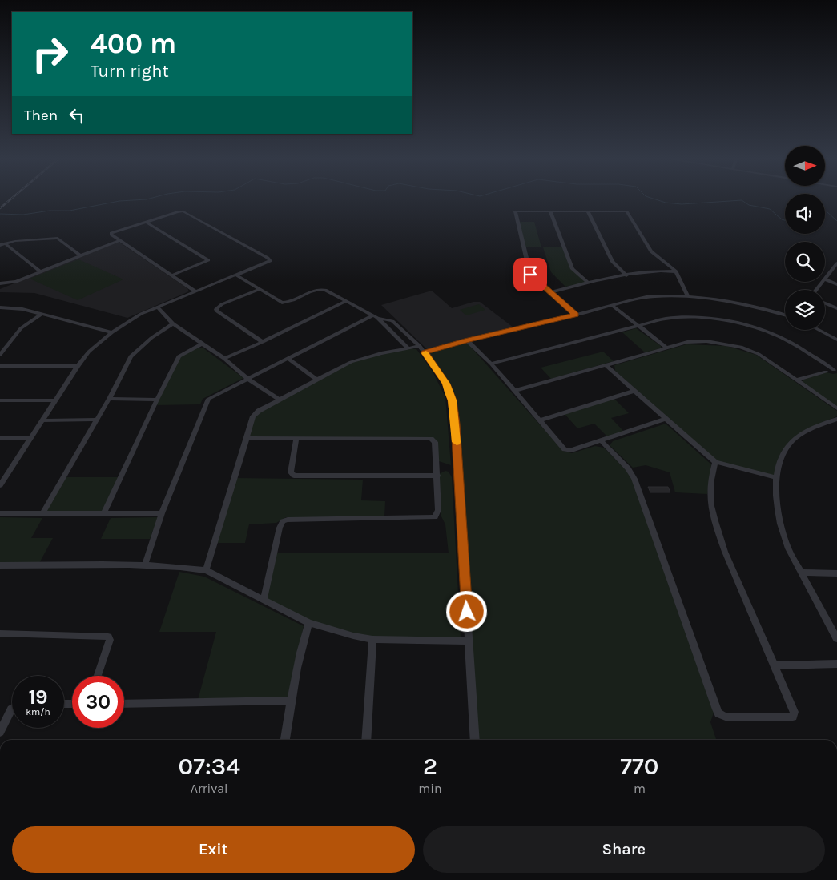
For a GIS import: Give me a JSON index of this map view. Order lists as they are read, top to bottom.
{
  "north": "right",
  "page": {
    "turn": ["400 m", "Turn right"],
    "then": "Then",
    "speed": "19 km/h",
    "limit": "30",
    "eta": [
      "07:34",
      "Arrival",
      "2",
      "min",
      "770",
      "m"
    ],
    "buttons": ["Exit", "Share"]
  }
}
